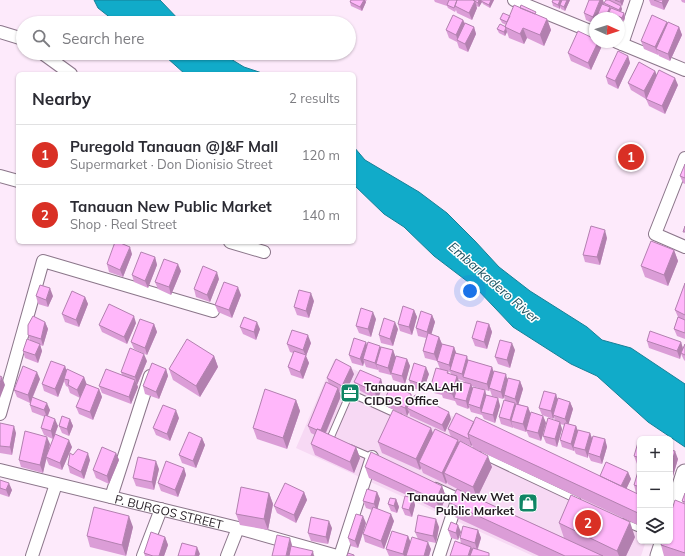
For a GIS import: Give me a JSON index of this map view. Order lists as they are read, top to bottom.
{
  "streets": {
    "street": ["P. BURGOS STREET"]
  },
  "water": ["Embarkadero River"],
  "places": {
    "office": ["Tanauan KALAHI CIDDS Office"],
    "shop": ["Tanauan New Wet Public Market"]
  },
  "north": "right",
  "page": {
    "search": "Search here",
    "heading": ["Nearby", "2 results"],
    "list": [
      {
        "mark": "1",
        "name": "Puregold Tanauan @J&F Mall",
        "note": "Supermarket · Don Dionisio Street",
        "value": "120 m"
      },
      {
        "mark": "2",
        "name": "Tanauan New Public Market",
        "note": "Shop · Real Street",
        "value": "140 m"
      }
    ],
    "pins": ["1", "2"],
    "map_buttons": ["+", "−"]
  }
}
